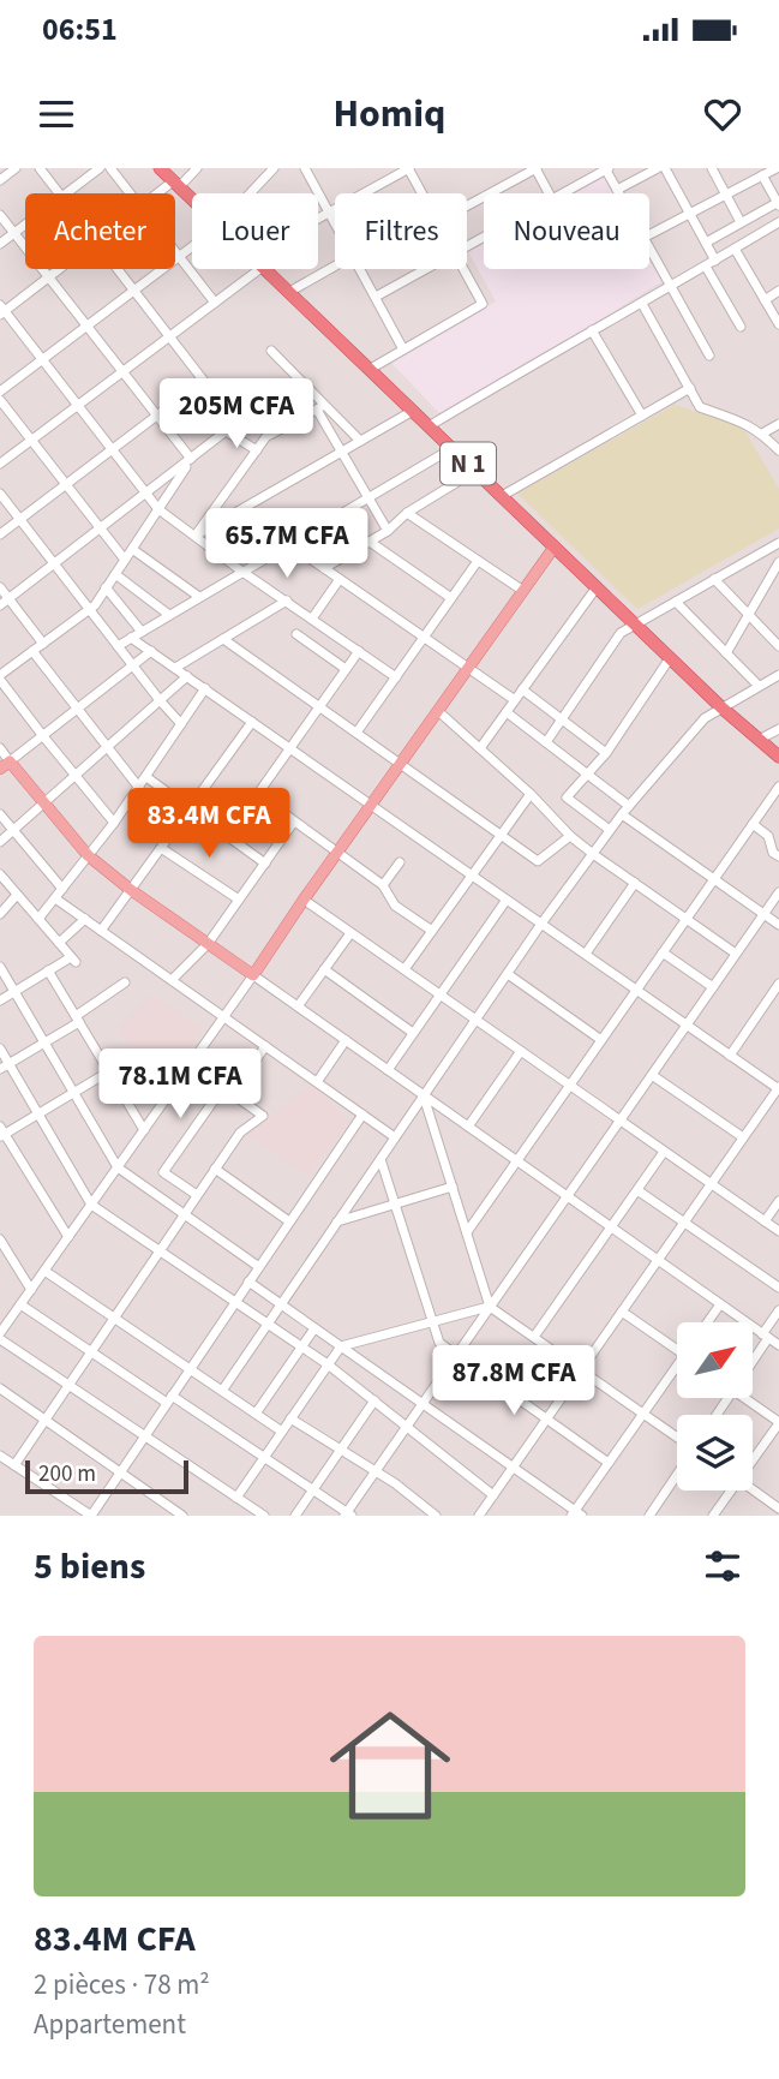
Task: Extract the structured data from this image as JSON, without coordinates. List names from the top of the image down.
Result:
{
  "streets": {
    "highway": ["N 1"]
  },
  "scale_bar": "200 m",
  "north": "top right",
  "page": {
    "status": "06:51",
    "header": "Homiq",
    "chip": [
      "Acheter",
      "Louer",
      "Filtres",
      "Nouveau"
    ],
    "price": [
      "205M CFA",
      "65.7M CFA",
      "83.4M CFA",
      "78.1M CFA",
      "87.8M CFA"
    ],
    "scale": "200 m",
    "heading": "5 biens",
    "list": [
      {
        "name": "83.4M CFA",
        "note": "2 pièces · 78 m² · Appartement"
      }
    ]
  }
}
